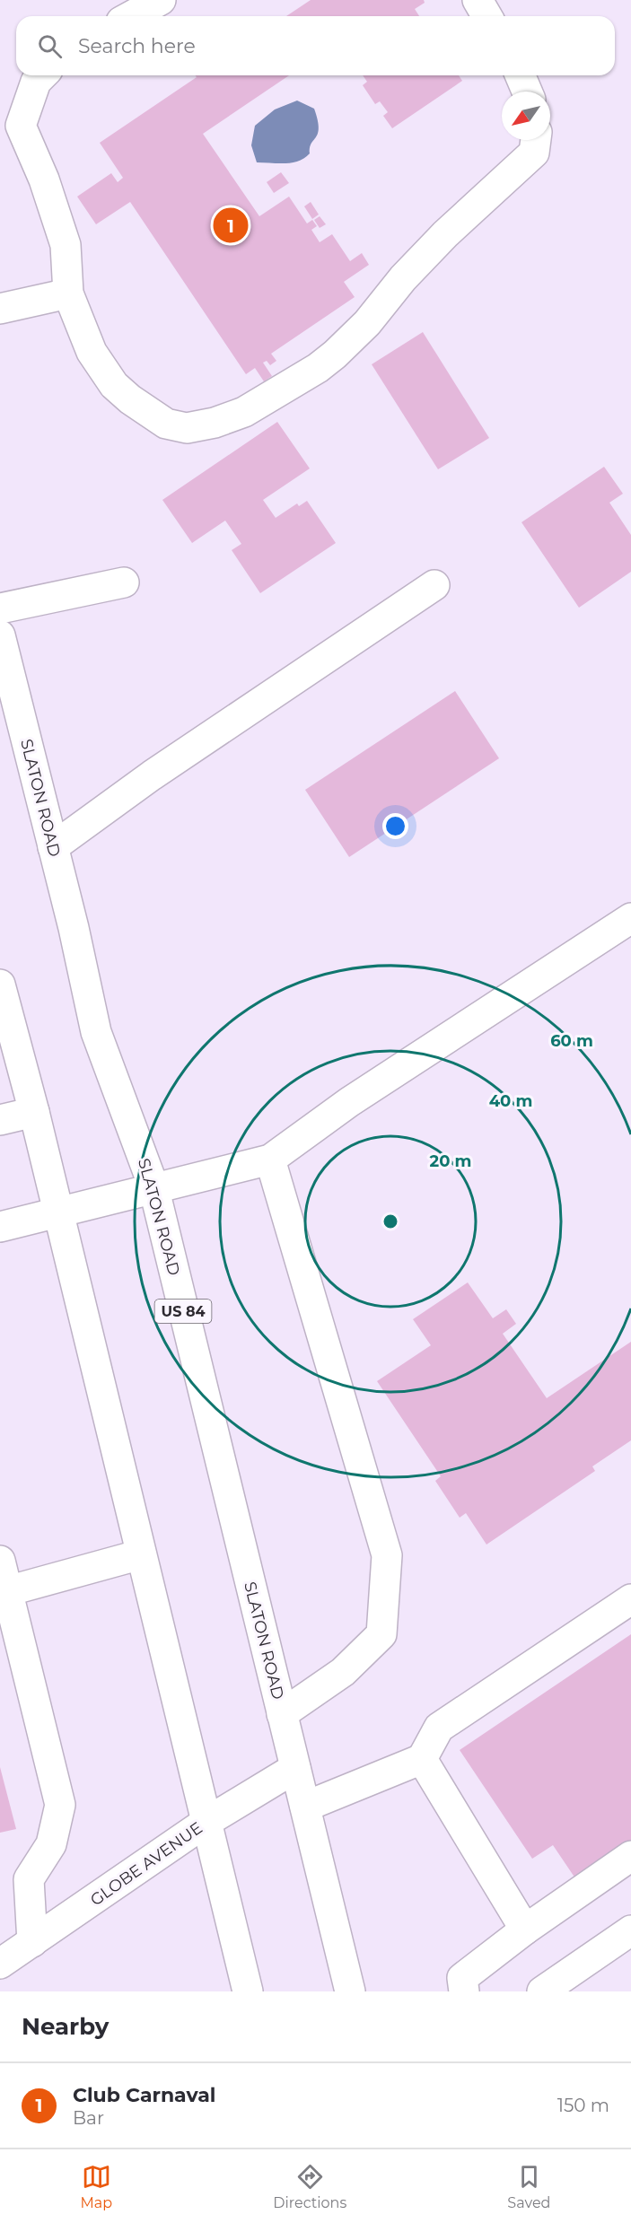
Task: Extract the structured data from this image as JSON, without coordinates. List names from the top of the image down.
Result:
{
  "streets": {
    "main road": ["SLATON ROAD", "US 84", "GLOBE AVENUE"]
  },
  "crossings": [
    ["SLATON ROAD", "GLOBE AVENUE"]
  ],
  "north": "bottom left",
  "page": {
    "search": "Search here",
    "pins": "1",
    "heading": "Nearby",
    "list": [
      {
        "mark": "1",
        "name": "Club Carnaval",
        "note": "Bar",
        "value": "150 m"
      }
    ],
    "nav": ["Map", "Directions", "Saved"]
  },
  "rings": ["60 m", "40 m", "20 m"]
}
